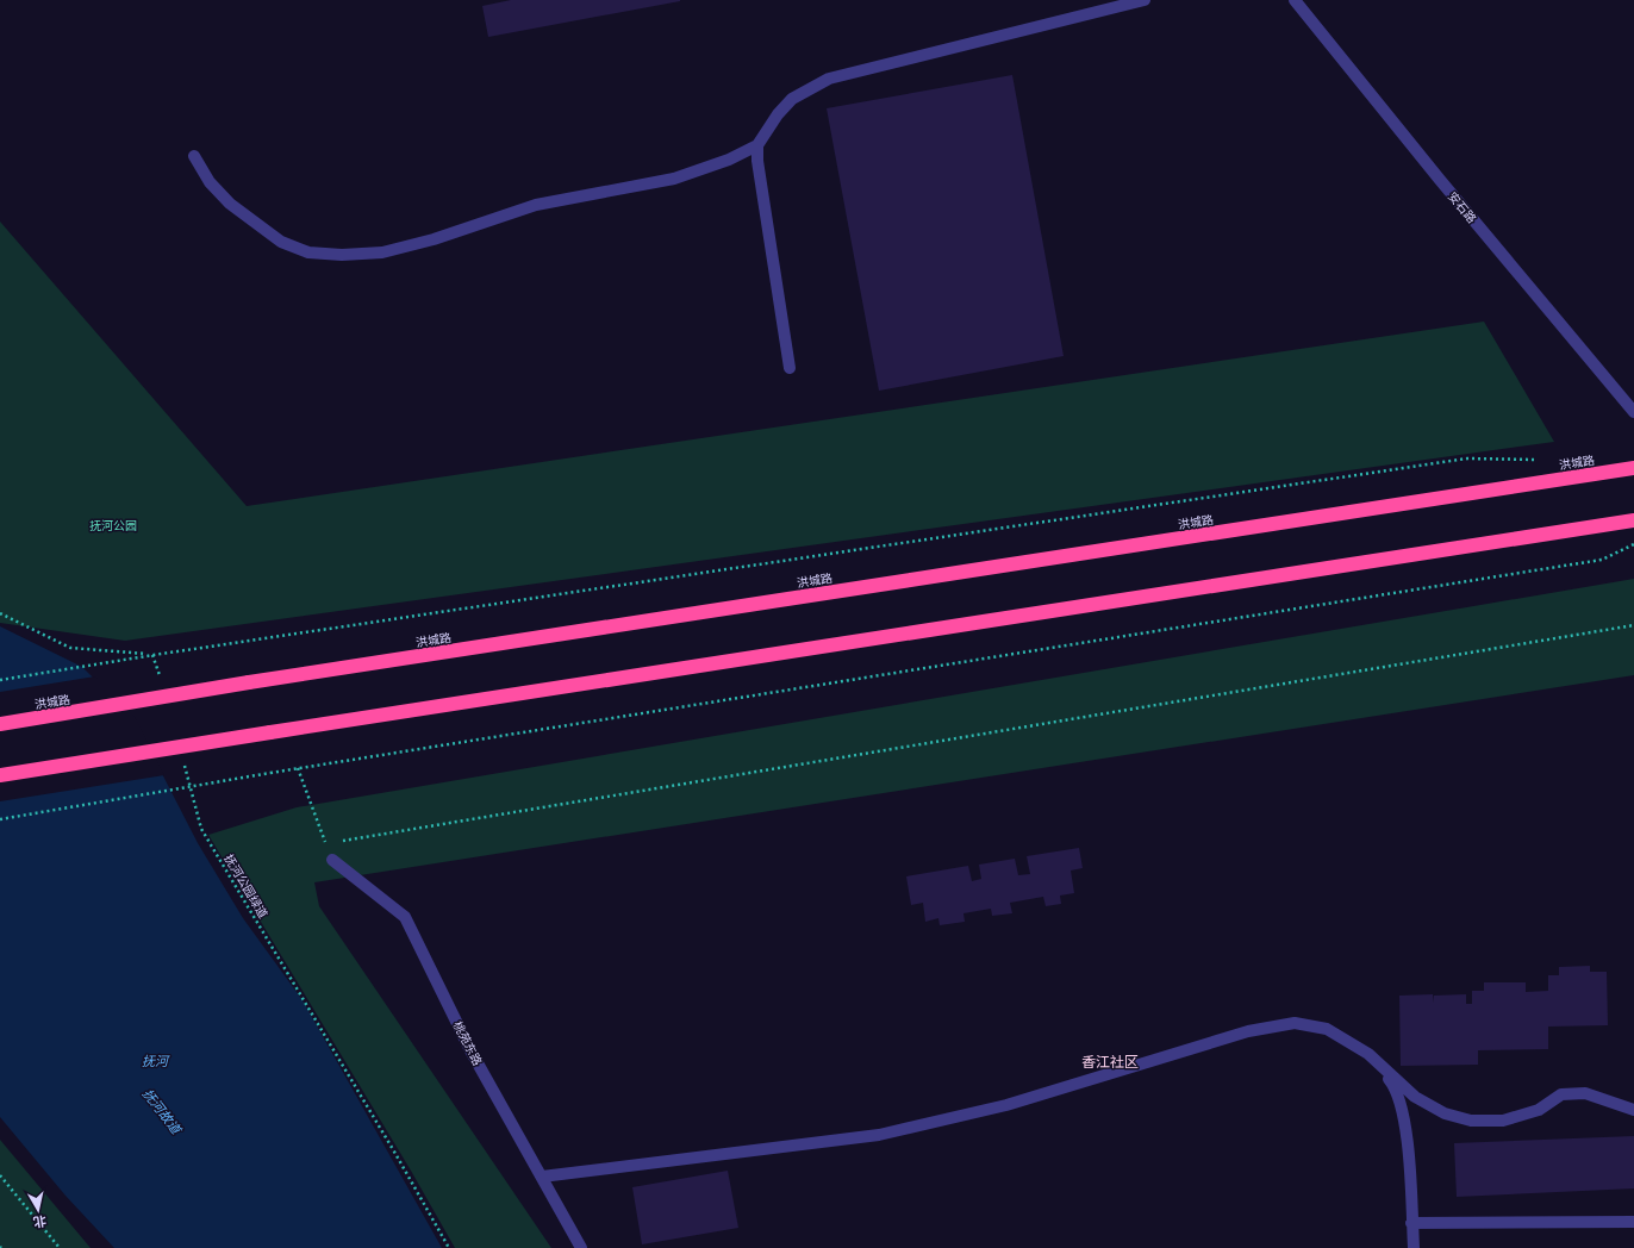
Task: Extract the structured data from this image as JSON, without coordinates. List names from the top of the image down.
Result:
{
  "streets": {
    "highway": ["洪城路"],
    "street": ["安石路", "桃苑东路"],
    "path": ["抚河公园绿道"]
  },
  "districts": ["香江社区"],
  "water": ["抚河", "抚河故道"],
  "parks": ["抚河公园"],
  "north": "bottom"
}
